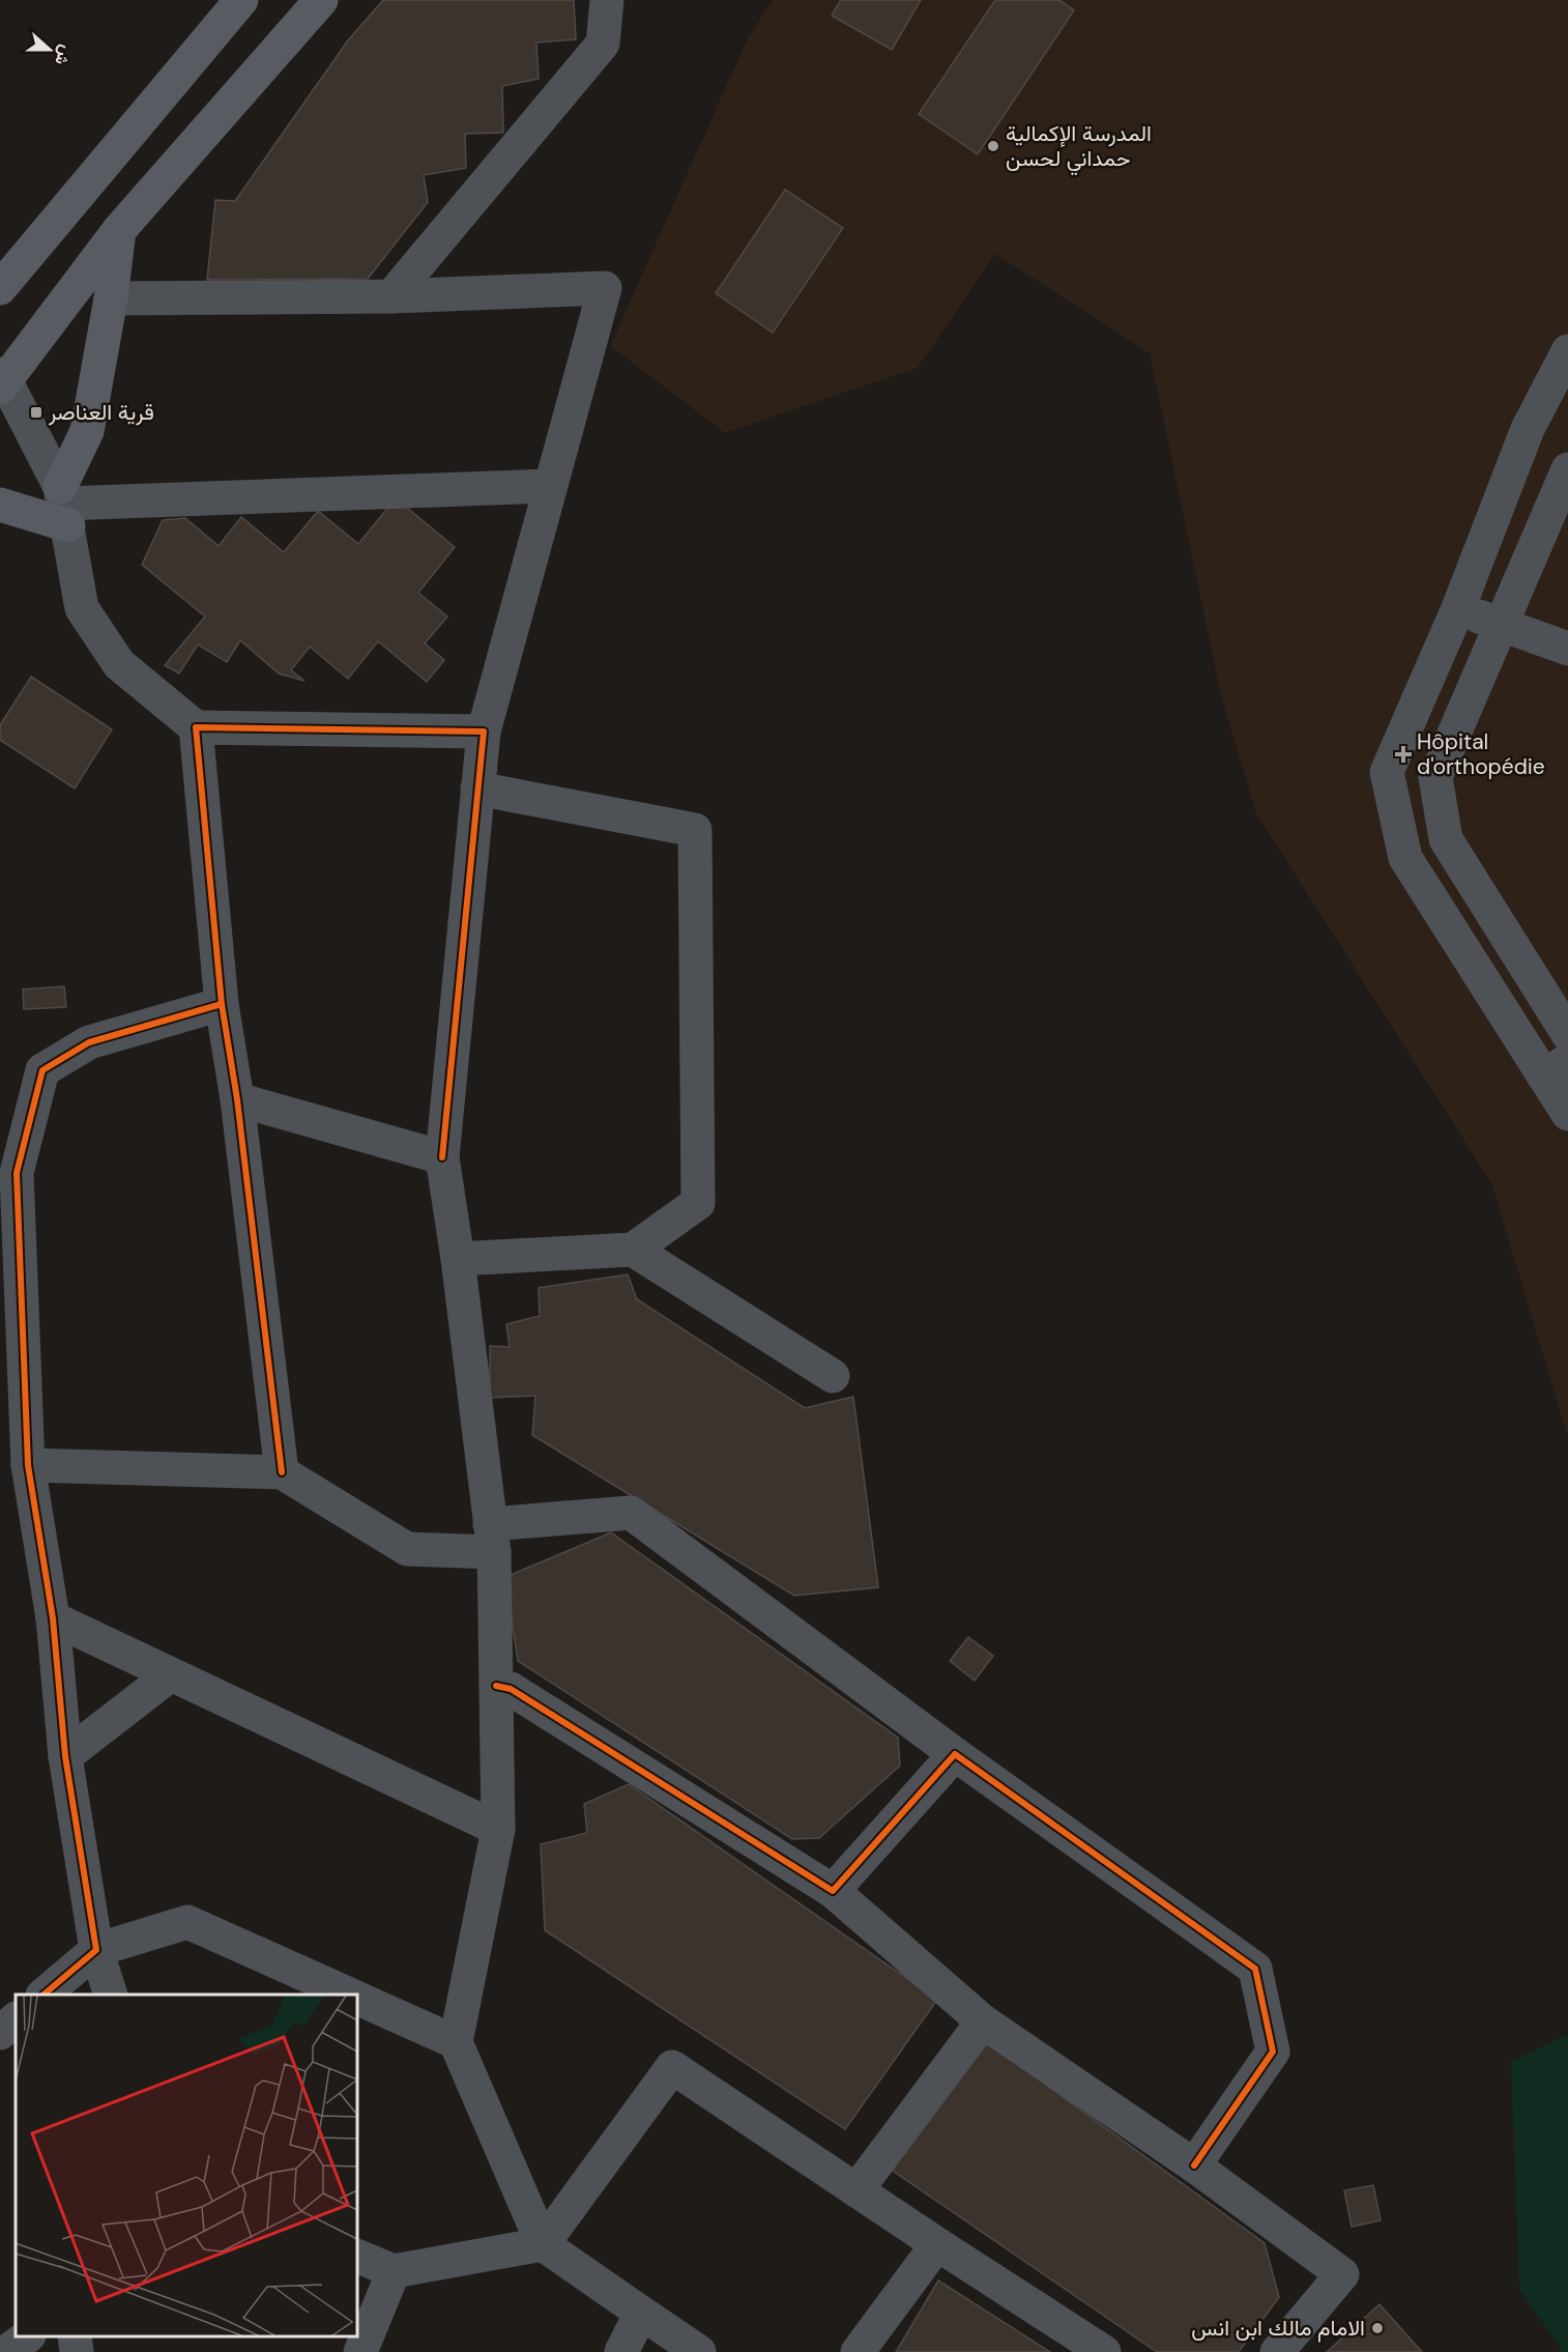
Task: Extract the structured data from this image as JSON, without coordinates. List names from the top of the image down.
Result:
{
  "places": {
    "other": ["المدرسة الإكمالية حمداني لحسن", "الامام مالك ابن انس"],
    "transit": ["قرية العناصر"],
    "health": ["Hôpital d'orthopédie"]
  },
  "north": "right"
}
